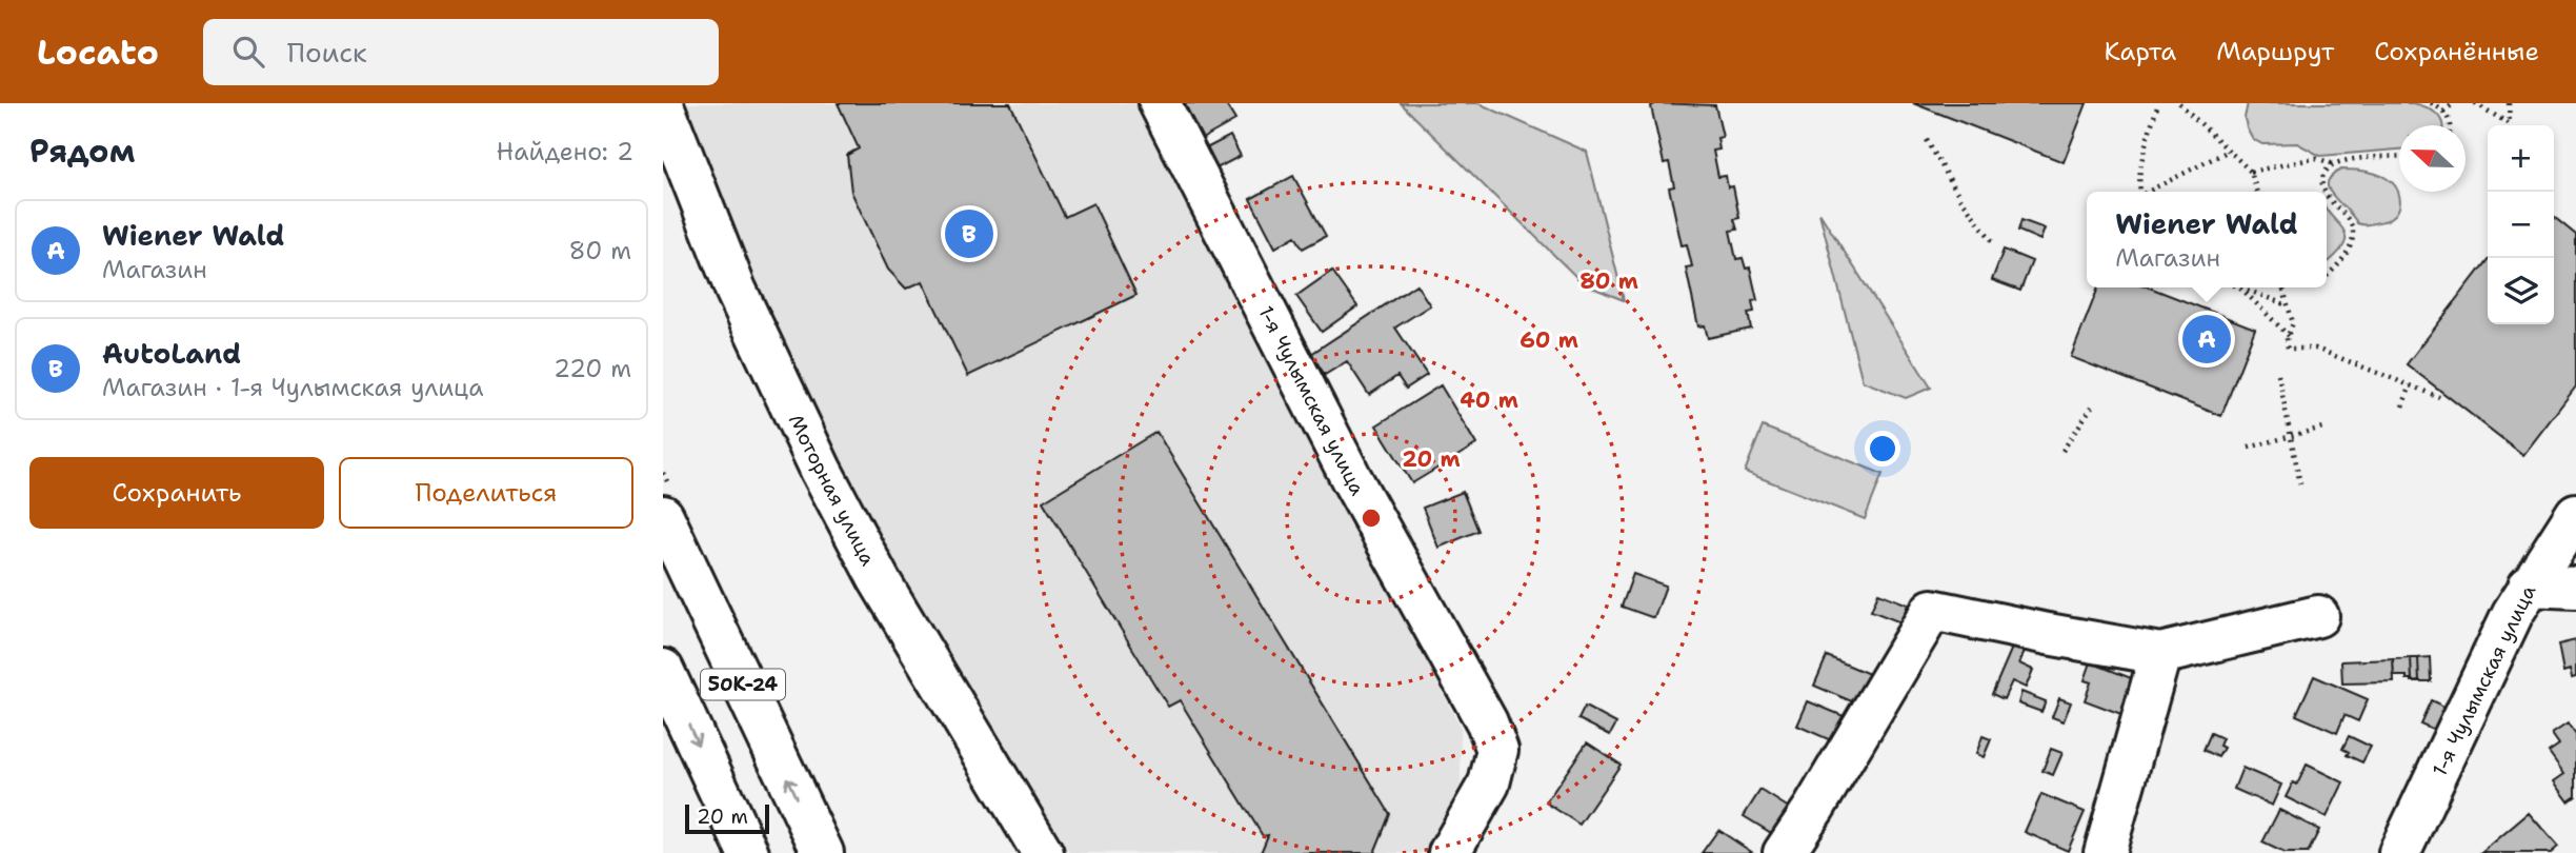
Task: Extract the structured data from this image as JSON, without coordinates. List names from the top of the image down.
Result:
{
  "streets": {
    "street": ["1-я Чулымская улица", "Моторная улица", "50К-24"]
  },
  "scale_bar": "20 m",
  "north": "left",
  "page": {
    "header": "Locato",
    "search": "Поиск",
    "nav": ["Карта", "Маршрут", "Сохранённые"],
    "heading": ["Рядом", "Найдено: 2"],
    "map_buttons": ["+", "−"],
    "popup": ["Wiener Wald", "Магазин"],
    "list": [
      {
        "mark": "A",
        "name": "Wiener Wald",
        "note": "Магазин",
        "value": "80 m"
      },
      {
        "mark": "B",
        "name": "AutoLand",
        "note": "Магазин · 1-я Чулымская улица",
        "value": "220 m"
      }
    ],
    "pins": ["B", "A"],
    "buttons": ["Сохранить", "Поделиться"],
    "scale": "20 m"
  },
  "rings": [
    "80 m",
    "60 m",
    "40 m",
    "20 m"
  ]
}
